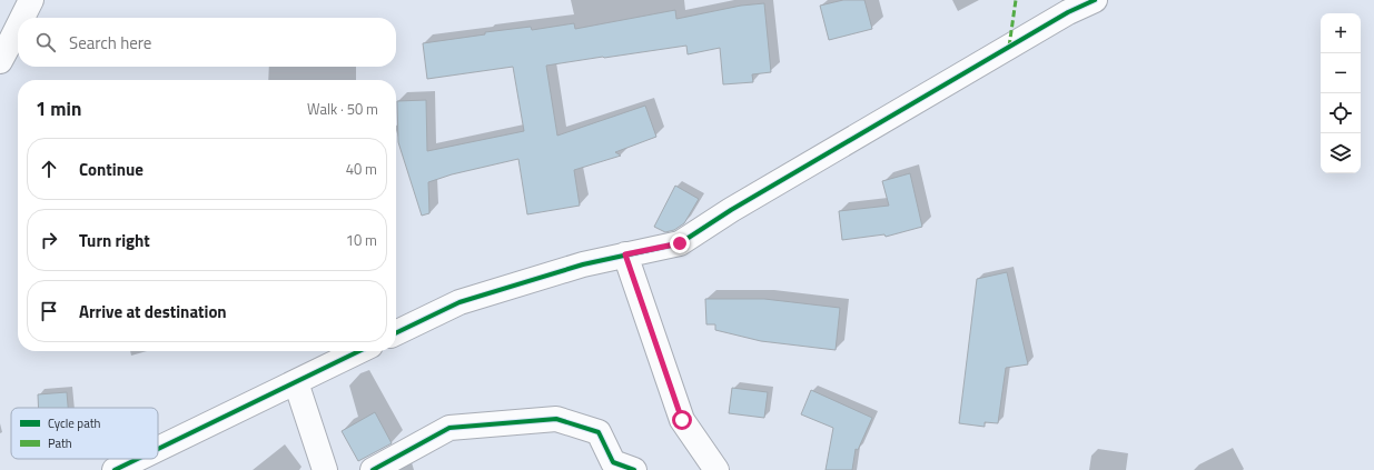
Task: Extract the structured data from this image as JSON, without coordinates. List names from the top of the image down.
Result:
{
  "legend": ["Cycle path", "Path"],
  "page": {
    "map_buttons": ["+", "−"],
    "search": "Search here",
    "heading": ["1 min", "Walk · 50 m"],
    "list": [
      ["Continue", "40 m"],
      ["Turn right", "10 m"],
      "Arrive at destination"
    ]
  }
}
